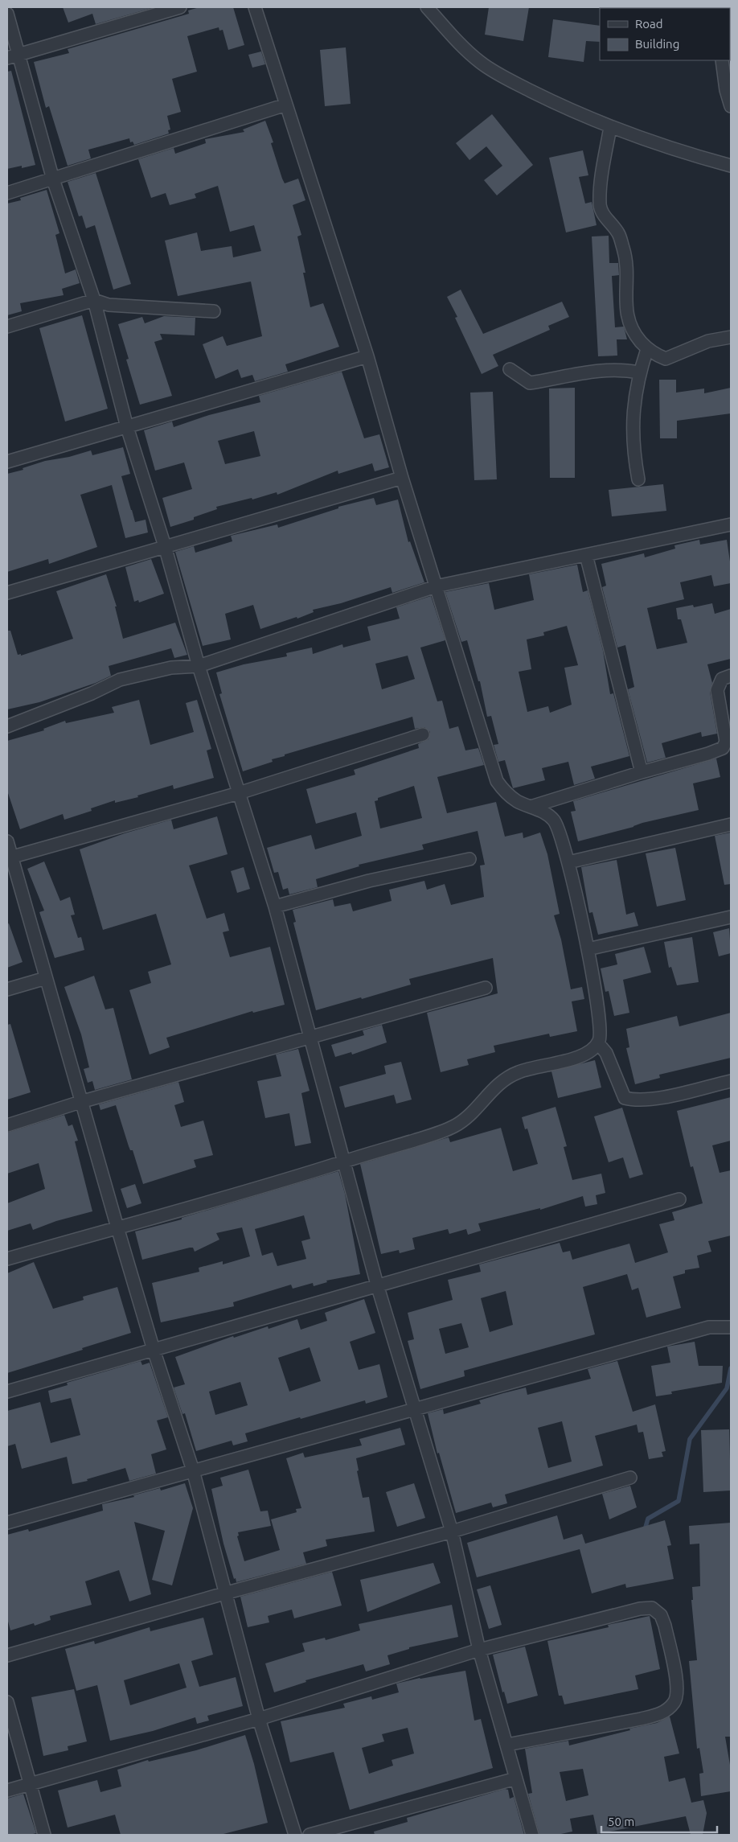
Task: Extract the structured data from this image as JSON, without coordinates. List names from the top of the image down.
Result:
{
  "legend": ["Road", "Building"],
  "scale_bar": "50 m"
}
